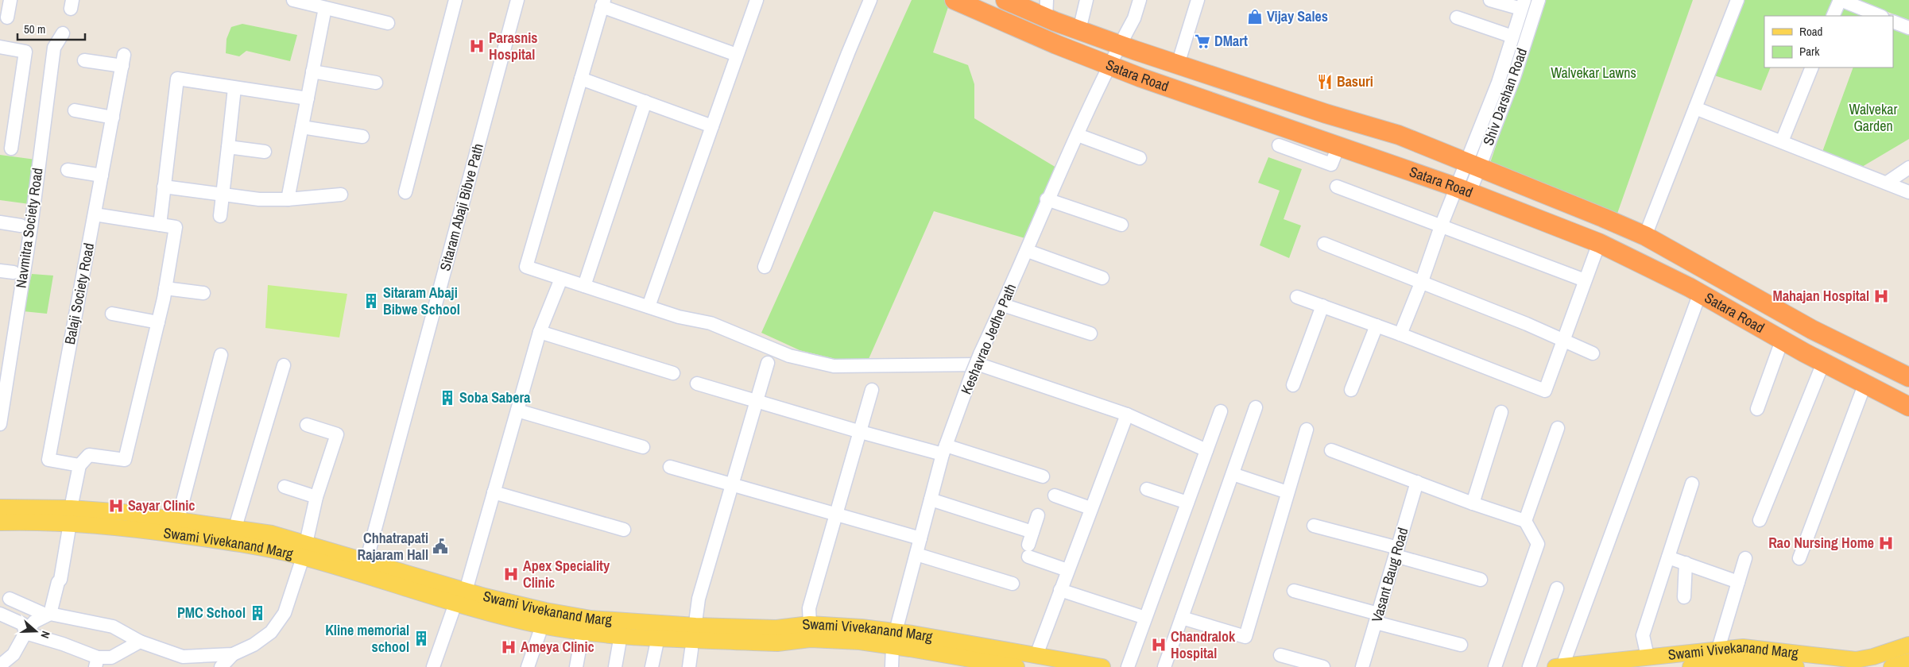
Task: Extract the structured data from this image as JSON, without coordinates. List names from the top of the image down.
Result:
{
  "streets": {
    "highway": ["Satara Road"],
    "main road": ["Swami Vivekanand Marg"],
    "street": [
      "Shiv Darshan Road",
      "Sitaram Abaji Bibve Path",
      "Navmitra Society Road",
      "Balaji Society Road",
      "Keshavrao Jedhe Path",
      "Vasant Baug Road"
    ]
  },
  "crossings": [
    ["Satara Road", "Shiv Darshan Road"],
    ["Satara Road", "Keshavrao Jedhe Path"],
    ["Sitaram Abaji Bibve Path", "Swami Vivekanand Marg"],
    ["Keshavrao Jedhe Path", "Swami Vivekanand Marg"]
  ],
  "parks": ["Walvekar Lawns", "Walvekar Garden"],
  "places": {
    "shop": ["Vijay Sales"],
    "supermarket": ["DMart"],
    "hospital": [
      "Parasnis Hospital",
      "Mahajan Hospital",
      "Sayar Clinic",
      "Rao Nursing Home",
      "Apex Speciality Clinic",
      "Chandralok Hospital",
      "Ameya Clinic"
    ],
    "restaurant": ["Basuri"],
    "building": [
      "Sitaram Abaji Bibwe School",
      "Soba Sabera",
      "PMC School",
      "Kline memorial school"
    ],
    "public building": ["Chhatrapati Rajaram Hall"]
  },
  "legend": ["Road", "Park"],
  "scale_bar": "50 m",
  "north": "right"
}
